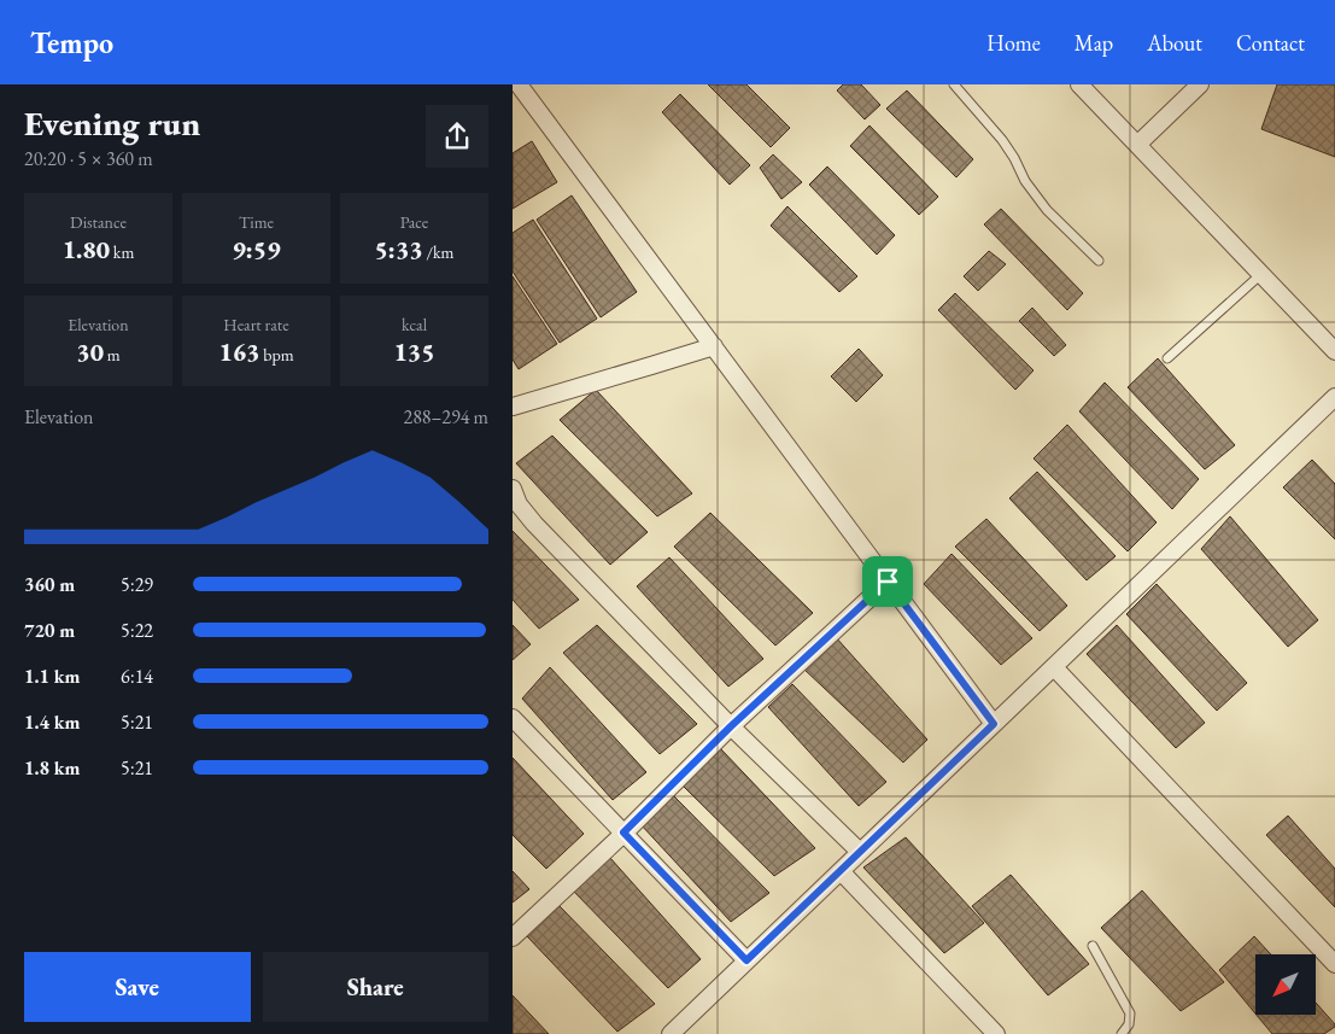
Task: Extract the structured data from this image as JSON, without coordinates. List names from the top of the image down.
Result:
{
  "north": "bottom left",
  "page": {
    "header": "Tempo",
    "nav": [
      "Home",
      "Map",
      "About",
      "Contact"
    ],
    "heading": ["Evening run", "20:20 · 5 × 360 m"],
    "stats": [
      ["Distance", "1.80 km"],
      ["Time", "9:59"],
      ["Pace", "5:33 /km"],
      ["Elevation", "30 m"],
      ["Heart rate", "163 bpm"],
      ["kcal", "135"]
    ],
    "chart": ["Elevation", "288–294 m"],
    "list": [
      {
        "name": "360 m",
        "note": "5:29"
      },
      {
        "name": "720 m",
        "note": "5:22"
      },
      {
        "name": "1.1 km",
        "note": "6:14"
      },
      {
        "name": "1.4 km",
        "note": "5:21"
      },
      {
        "name": "1.8 km",
        "note": "5:21"
      }
    ],
    "buttons": ["Save", "Share"]
  }
}
